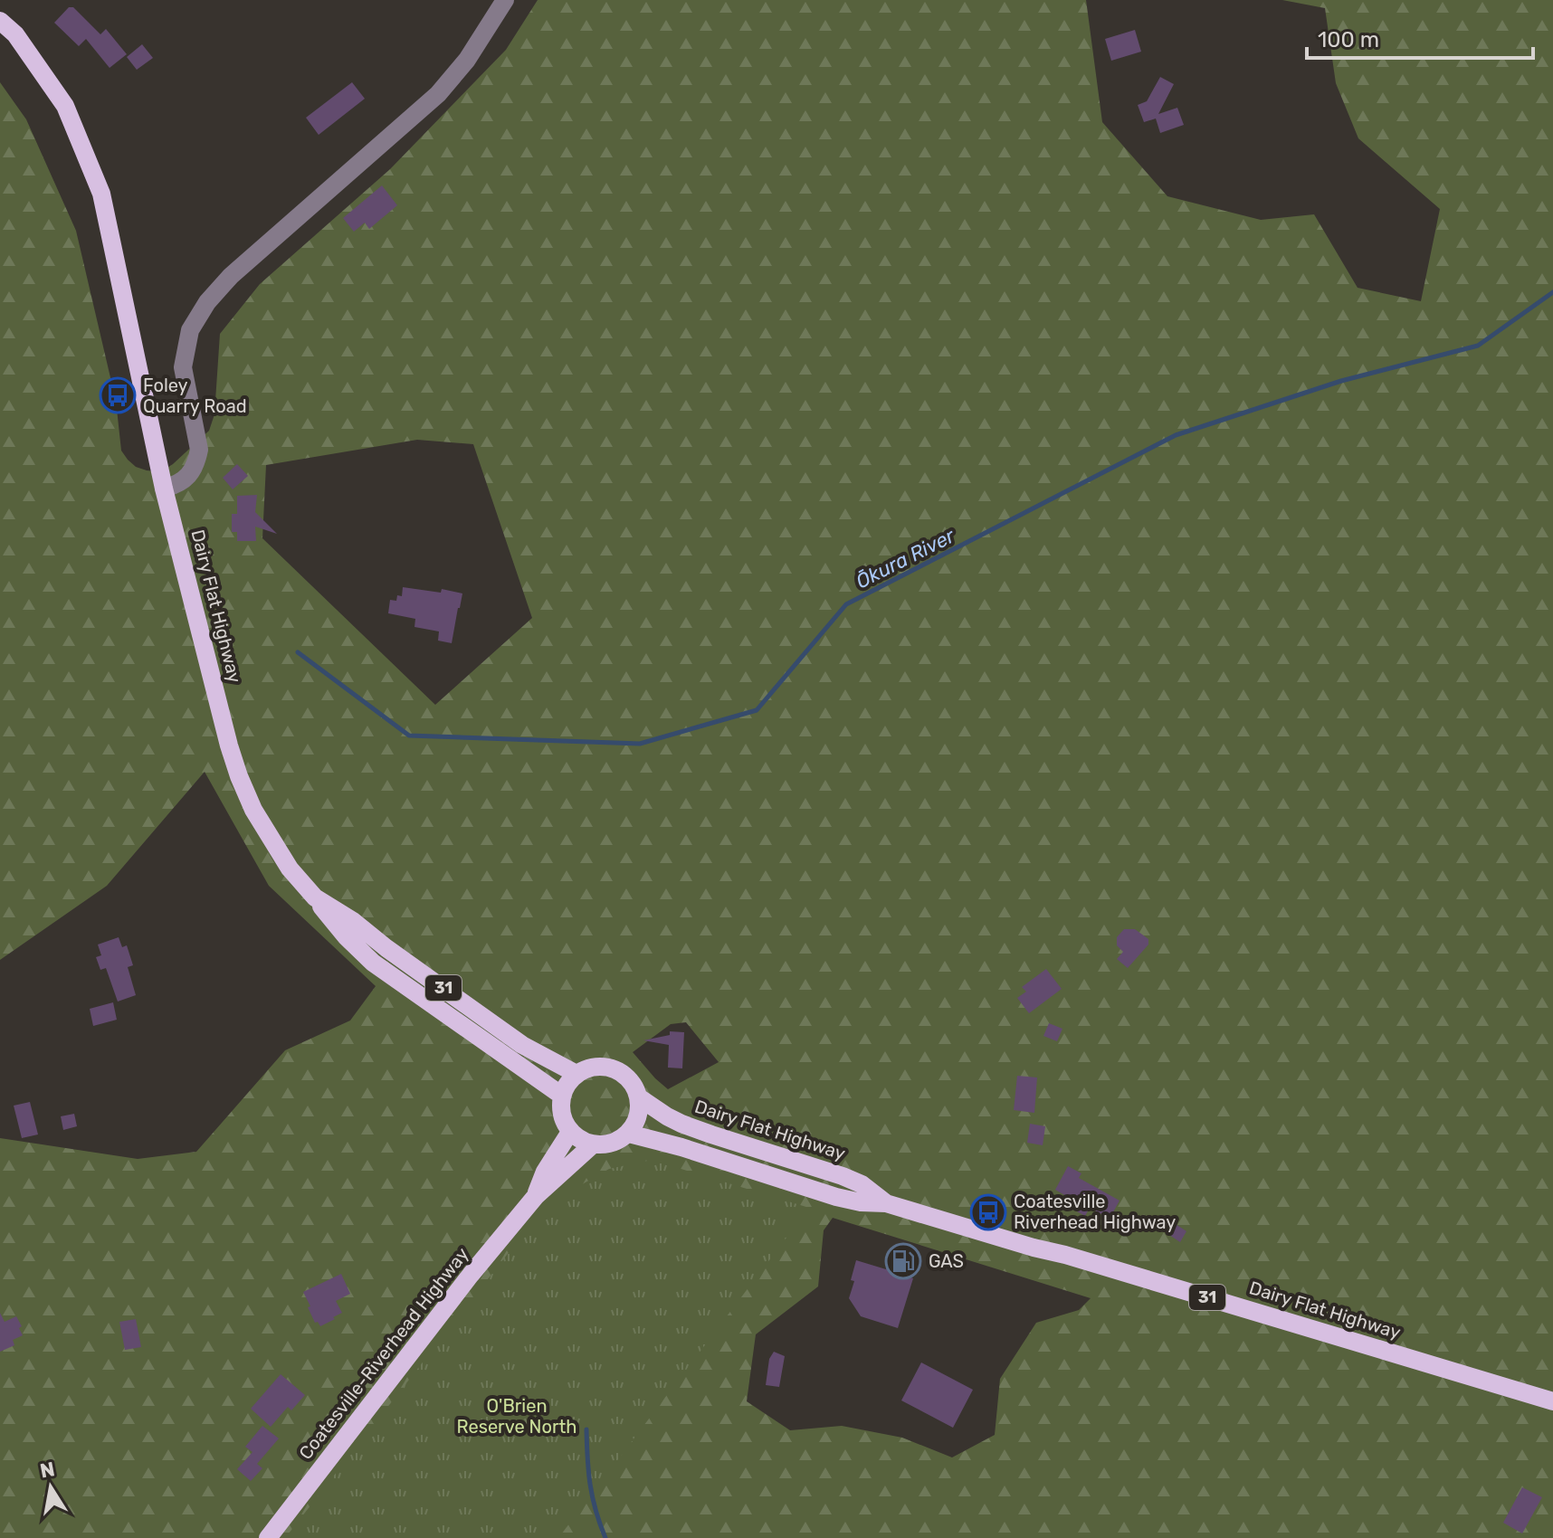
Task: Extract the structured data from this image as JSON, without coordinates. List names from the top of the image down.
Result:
{
  "streets": {
    "main road": ["Dairy Flat Highway", "31", "Coatesville-Riverhead Highway"]
  },
  "crossings": [
    ["Dairy Flat Highway", "Coatesville-Riverhead Highway"]
  ],
  "water": ["Ōkura River"],
  "parks": ["O'Brien Reserve North"],
  "places": {
    "bus stop": ["Foley Quarry Road", "Coatesville Riverhead Highway"],
    "fuel station": ["GAS"]
  },
  "scale_bar": "100 m",
  "north": "top"
}
